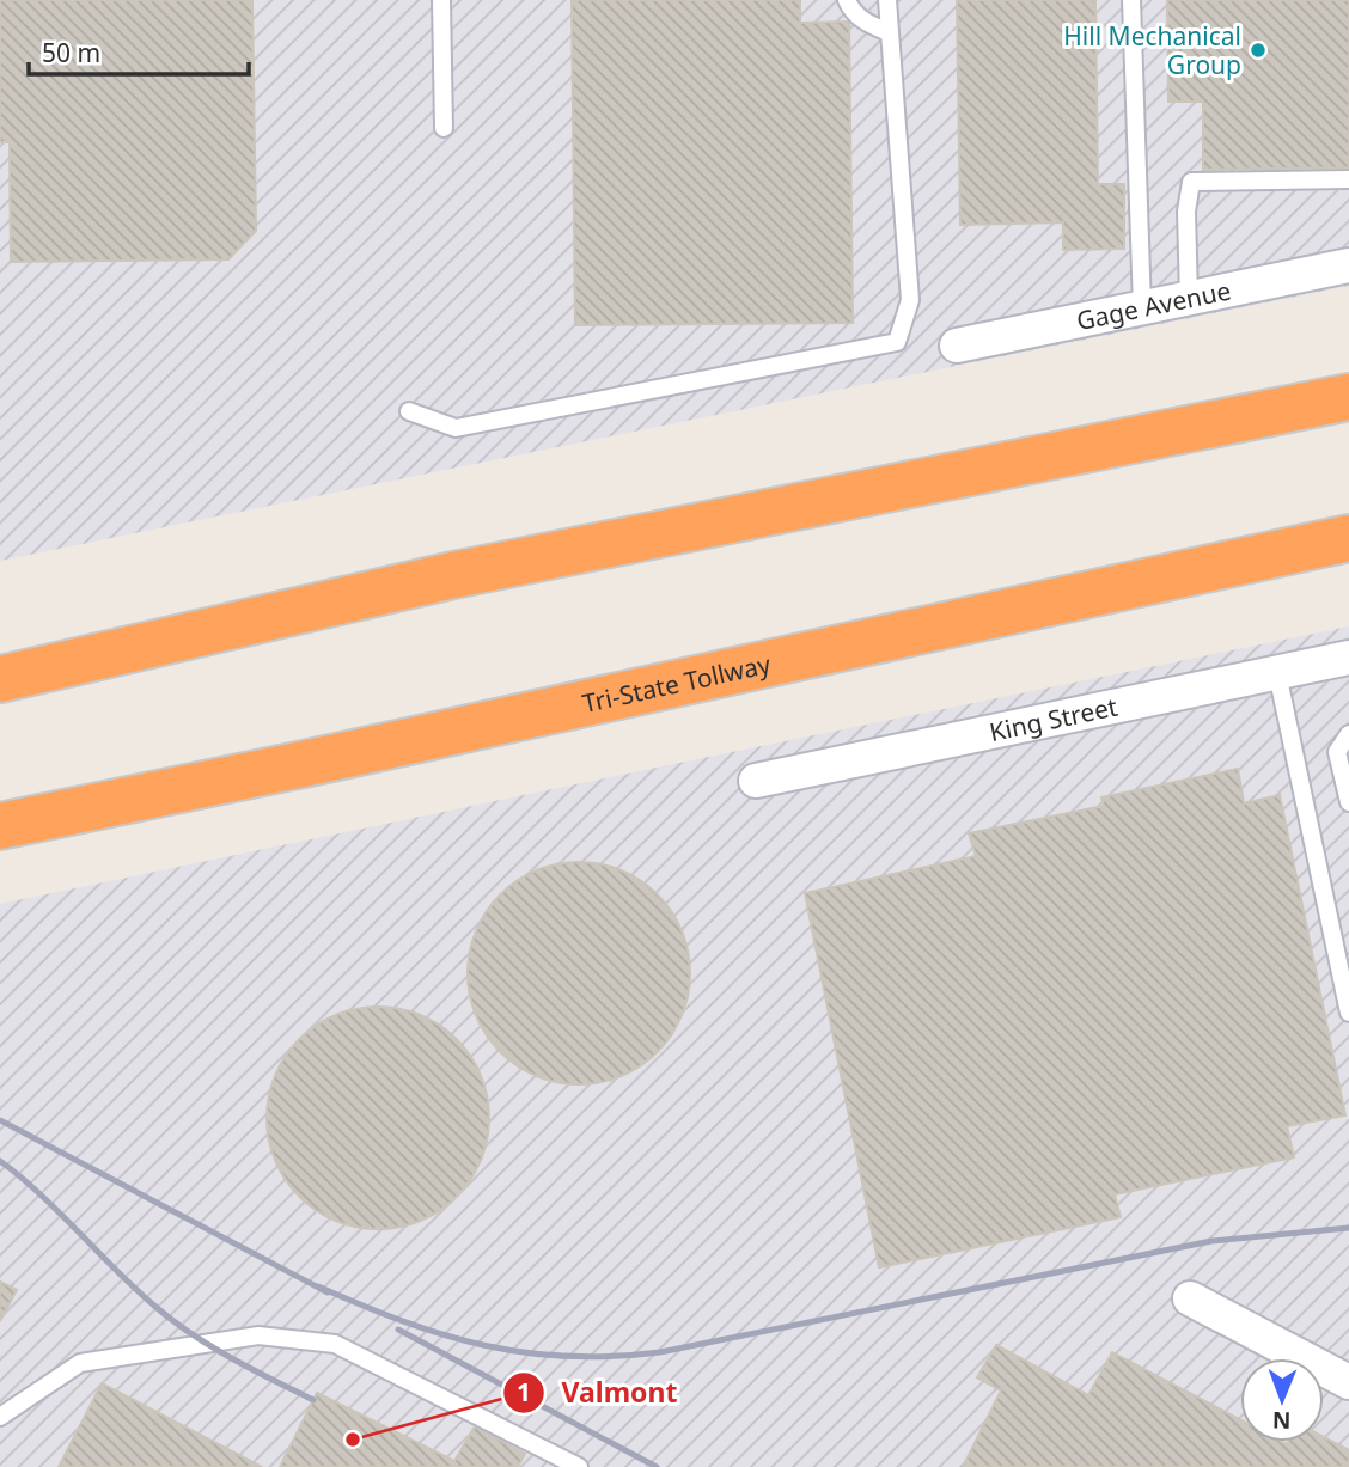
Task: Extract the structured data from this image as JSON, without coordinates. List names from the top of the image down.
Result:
{
  "streets": {
    "highway": ["Tri-State Tollway"],
    "street": ["Gage Avenue", "King Street"]
  },
  "places": ["Hill Mechanical Group", "Valmont"],
  "scale_bar": "50 m",
  "north": "bottom"
}
